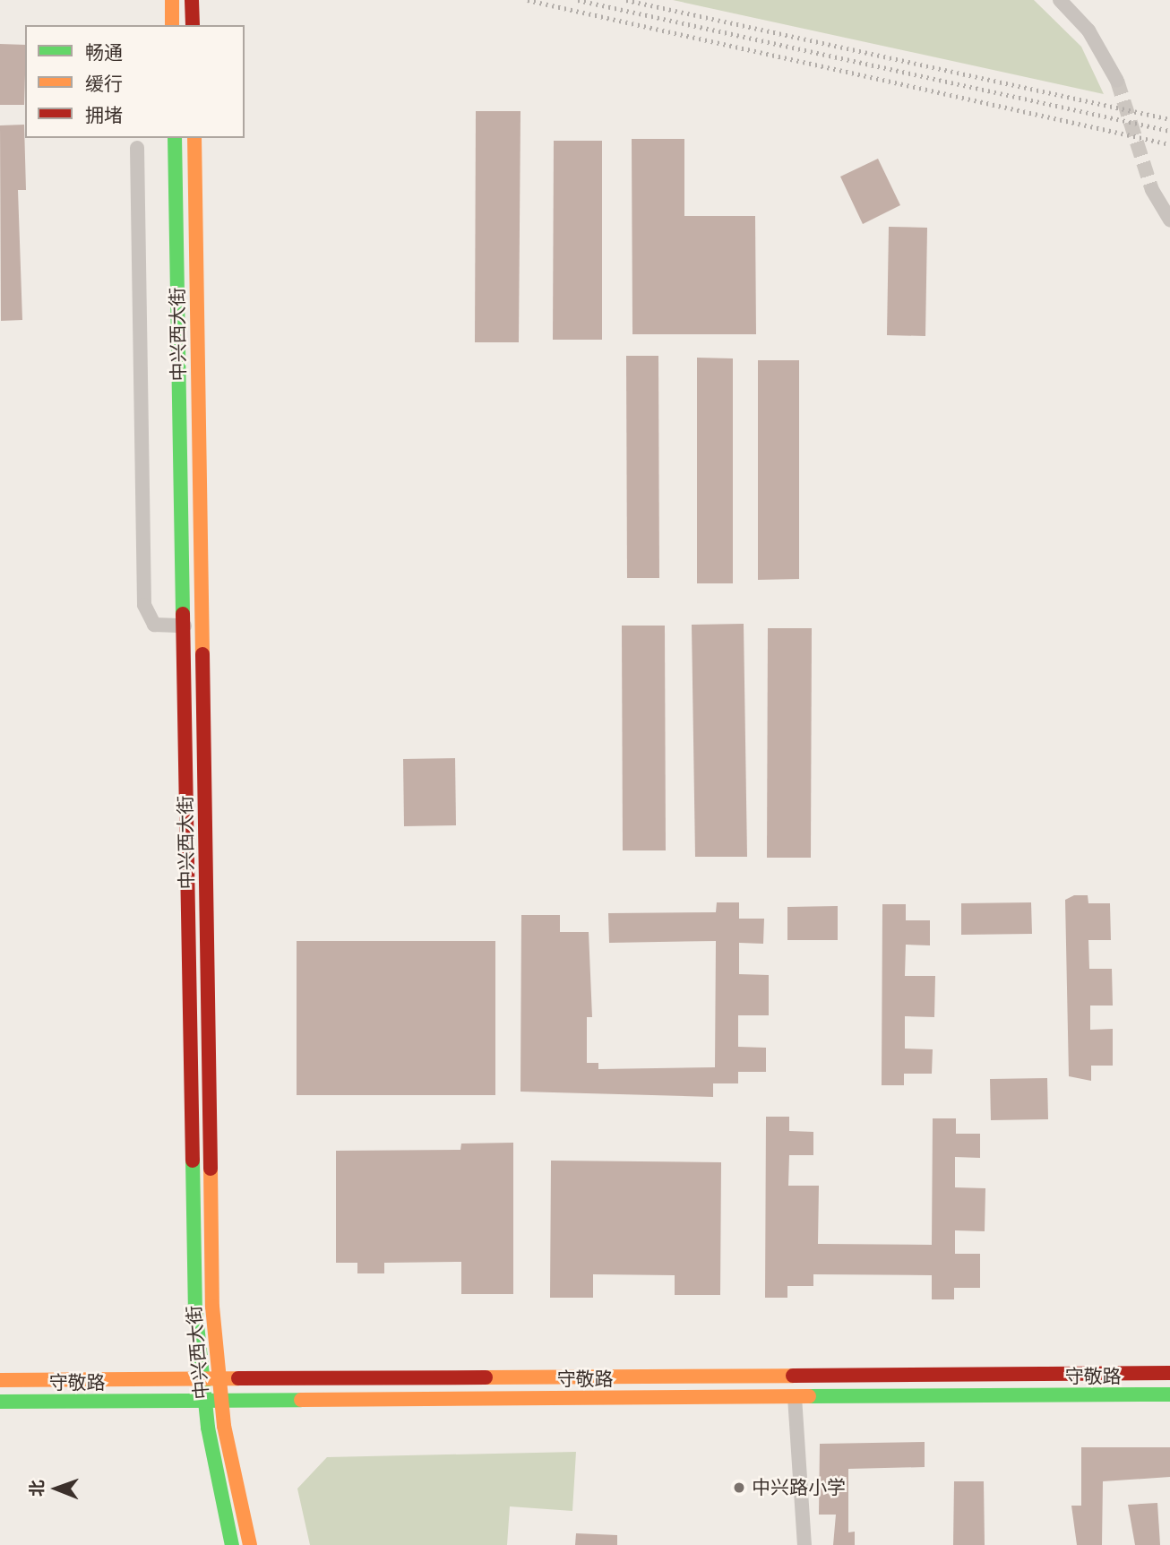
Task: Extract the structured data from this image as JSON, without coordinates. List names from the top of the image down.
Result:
{
  "streets": {
    "main road": ["中兴西大街", "守敬路"]
  },
  "crossings": [
    ["中兴西大街", "守敬路"]
  ],
  "places": ["中兴路小学"],
  "legend": ["畅通", "缓行", "拥堵"],
  "north": "left"
}
